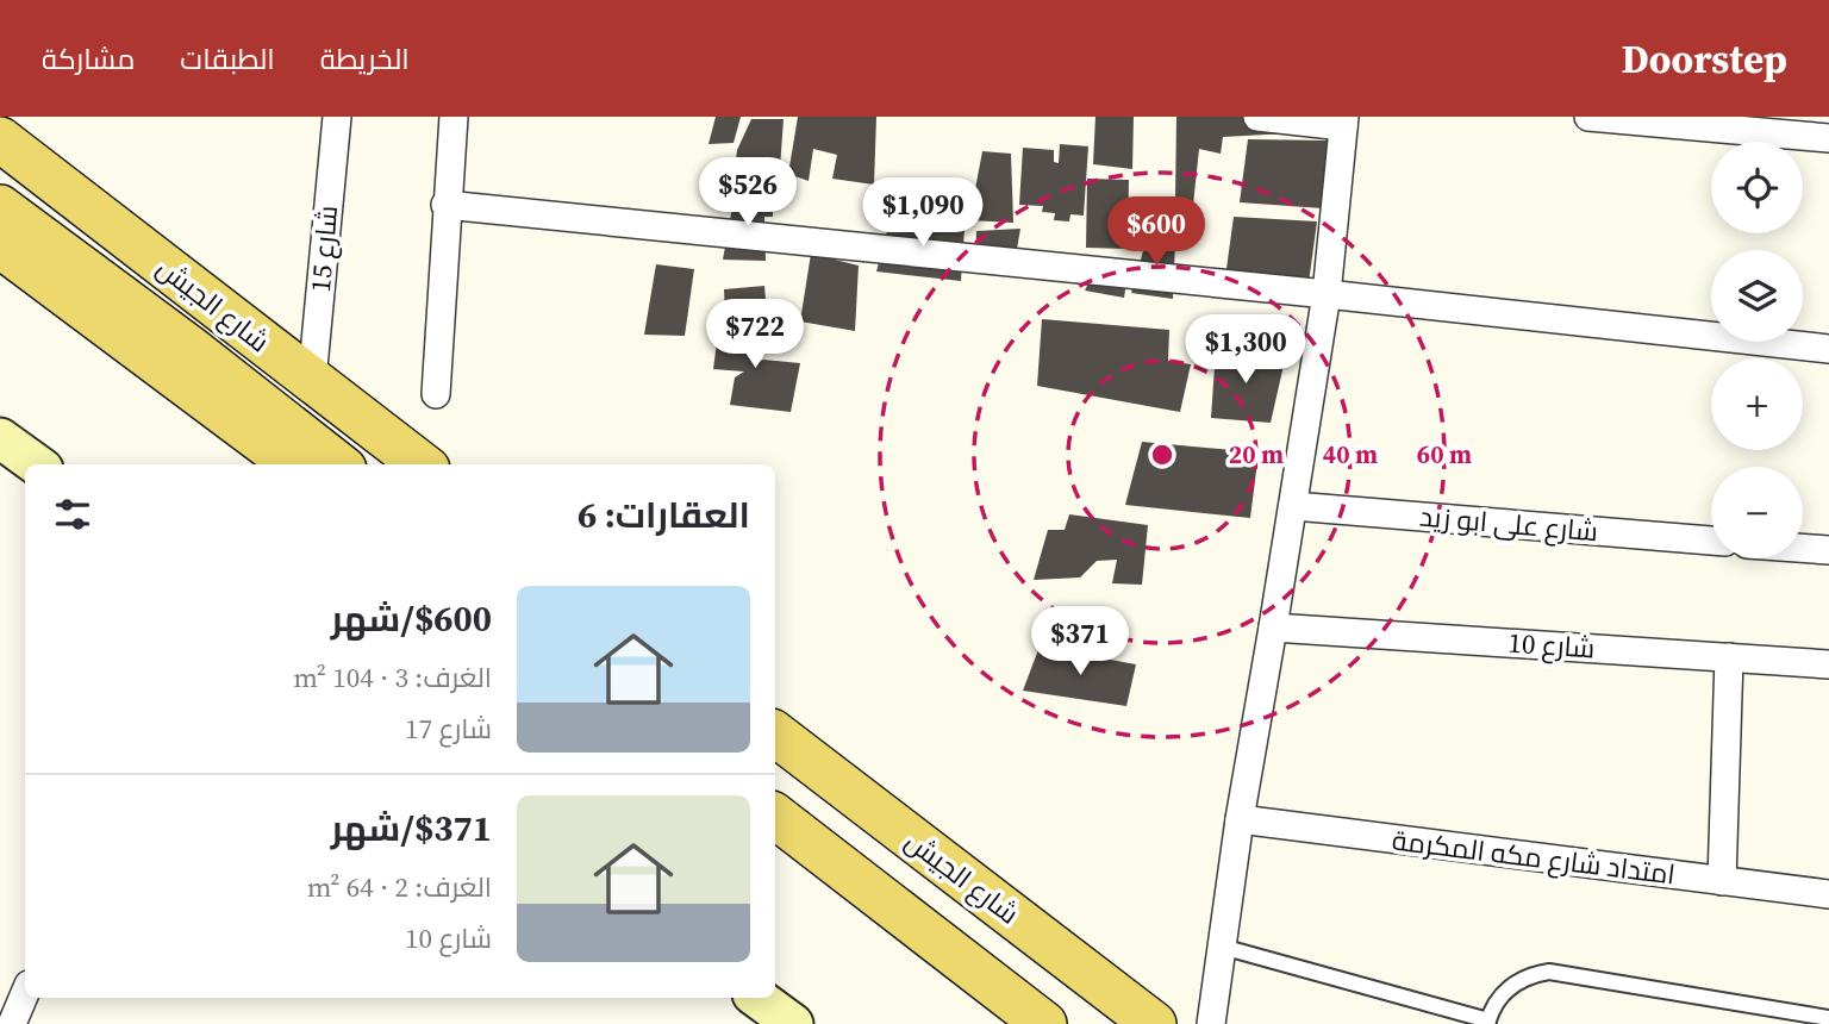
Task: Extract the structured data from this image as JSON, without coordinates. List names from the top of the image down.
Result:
{
  "streets": {
    "main road": ["شارع الجيش"],
    "street": [
      "شارع 15",
      "شارع على ابو زيد",
      "شارع 10",
      "امتداد شارع مكه المكرمة"
    ]
  },
  "crossings": [
    ["شارع 15", "شارع الجيش"]
  ],
  "page": {
    "header": "Doorstep",
    "nav": ["الخريطة", "الطبقات", "مشاركة"],
    "map_buttons": ["+", "−"],
    "price": [
      "$526",
      "$1,090",
      "$600",
      "$722",
      "$1,300",
      "$371"
    ],
    "heading": "العقارات: 6",
    "list": [
      {
        "name": "$600/شهر",
        "note": "الغرف: 3 · 104 m² · شارع 17"
      },
      {
        "name": "$371/شهر",
        "note": "الغرف: 2 · 64 m² · شارع 10"
      }
    ]
  },
  "rings": ["20 m", "40 m", "60 m"]
}
